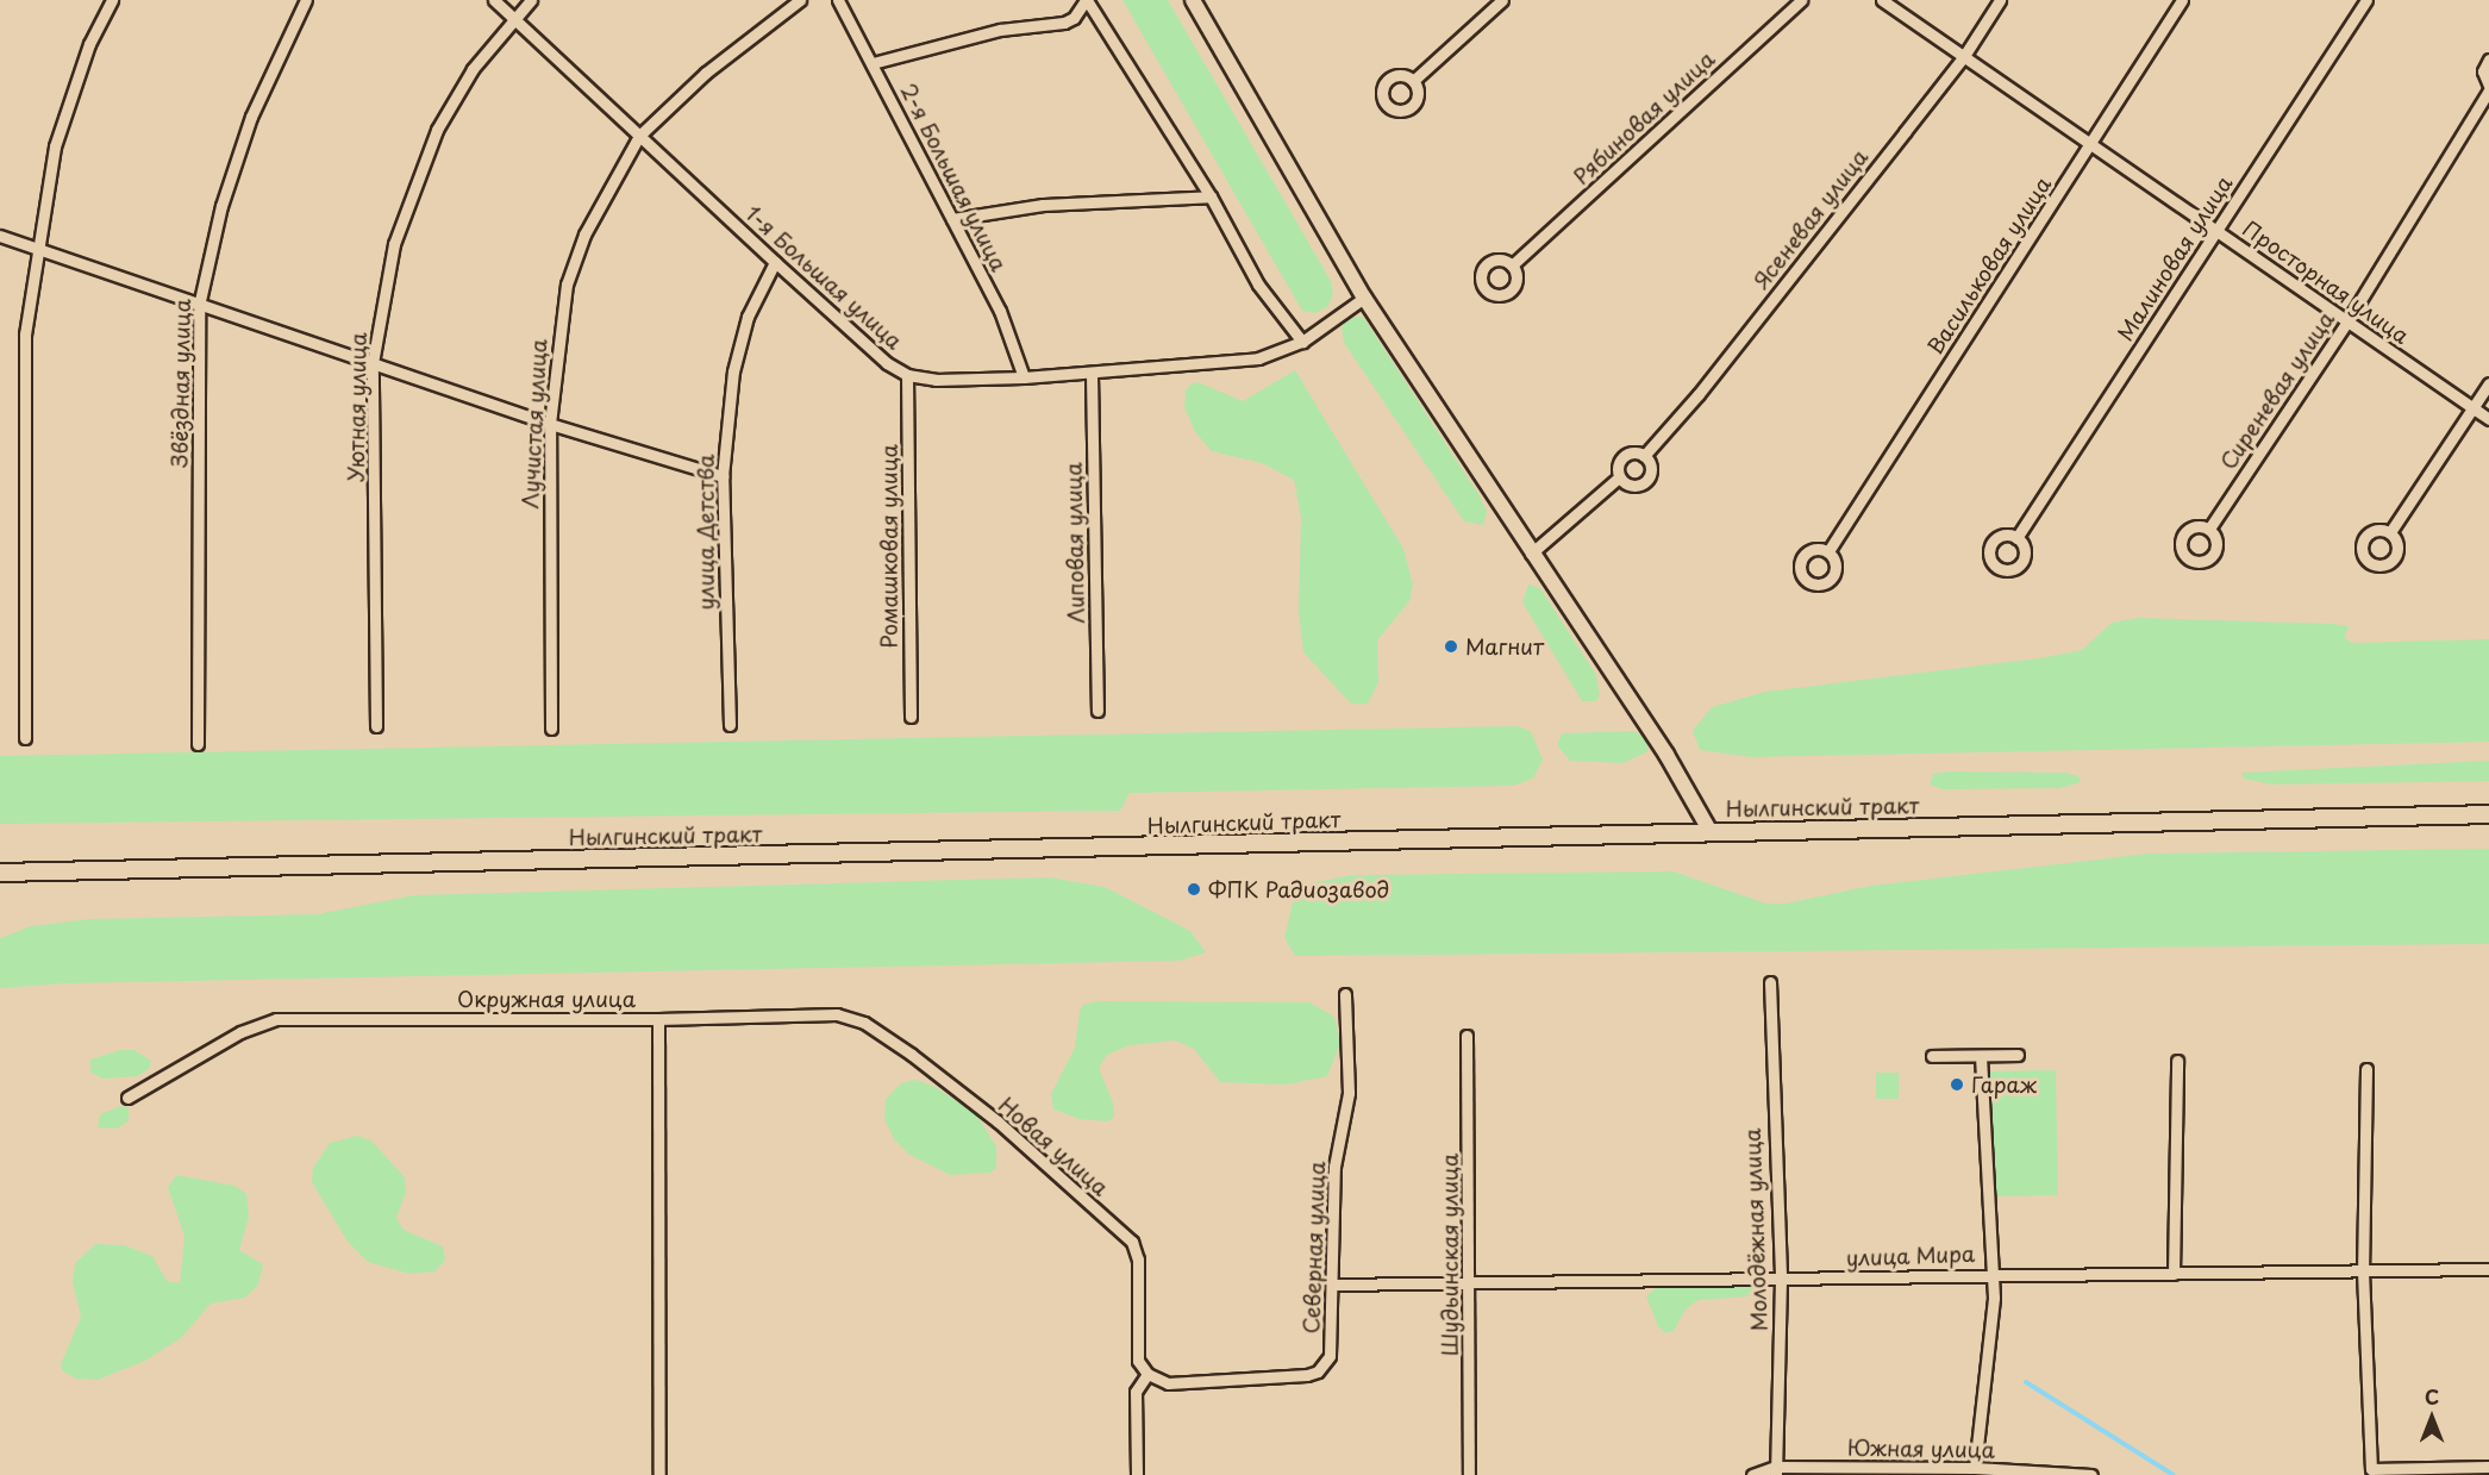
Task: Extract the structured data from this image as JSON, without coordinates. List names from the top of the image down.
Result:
{
  "streets": {
    "main road": ["Нылгинский тракт"],
    "street": [
      "Рябиновая улица",
      "2-я Большая улица",
      "Ясеневая улица",
      "Малиновая улица",
      "Васильковая улица",
      "1-я Большая улица",
      "Просторная улица",
      "Звёздная улица",
      "Сиреневая улица",
      "Уютная улица",
      "Лучистая улица",
      "улица Детства",
      "Липовая улица",
      "Ромашковая улица",
      "Окружная улица",
      "Новая улица",
      "Молодёжная улица",
      "Северная улица",
      "Шудьинская улица",
      "улица Мира",
      "Южная улица"
    ]
  },
  "crossings": [
    ["2-я Большая улица", "1-я Большая улица"],
    ["Ясеневая улица", "Просторная улица"],
    ["Малиновая улица", "Просторная улица"],
    ["Васильковая улица", "Просторная улица"],
    ["1-я Большая улица", "Уютная улица"],
    ["1-я Большая улица", "Лучистая улица"],
    ["1-я Большая улица", "улица Детства"],
    ["1-я Большая улица", "Липовая улица"],
    ["1-я Большая улица", "Ромашковая улица"],
    ["Просторная улица", "Сиреневая улица"],
    ["Окружная улица", "Новая улица"],
    ["Новая улица", "Северная улица"],
    ["Молодёжная улица", "улица Мира"],
    ["Молодёжная улица", "Южная улица"],
    ["Северная улица", "улица Мира"],
    ["Шудьинская улица", "улица Мира"]
  ],
  "places": ["Магнит", "ФПК Радиозавод", "Гараж"],
  "north": "top"
}
